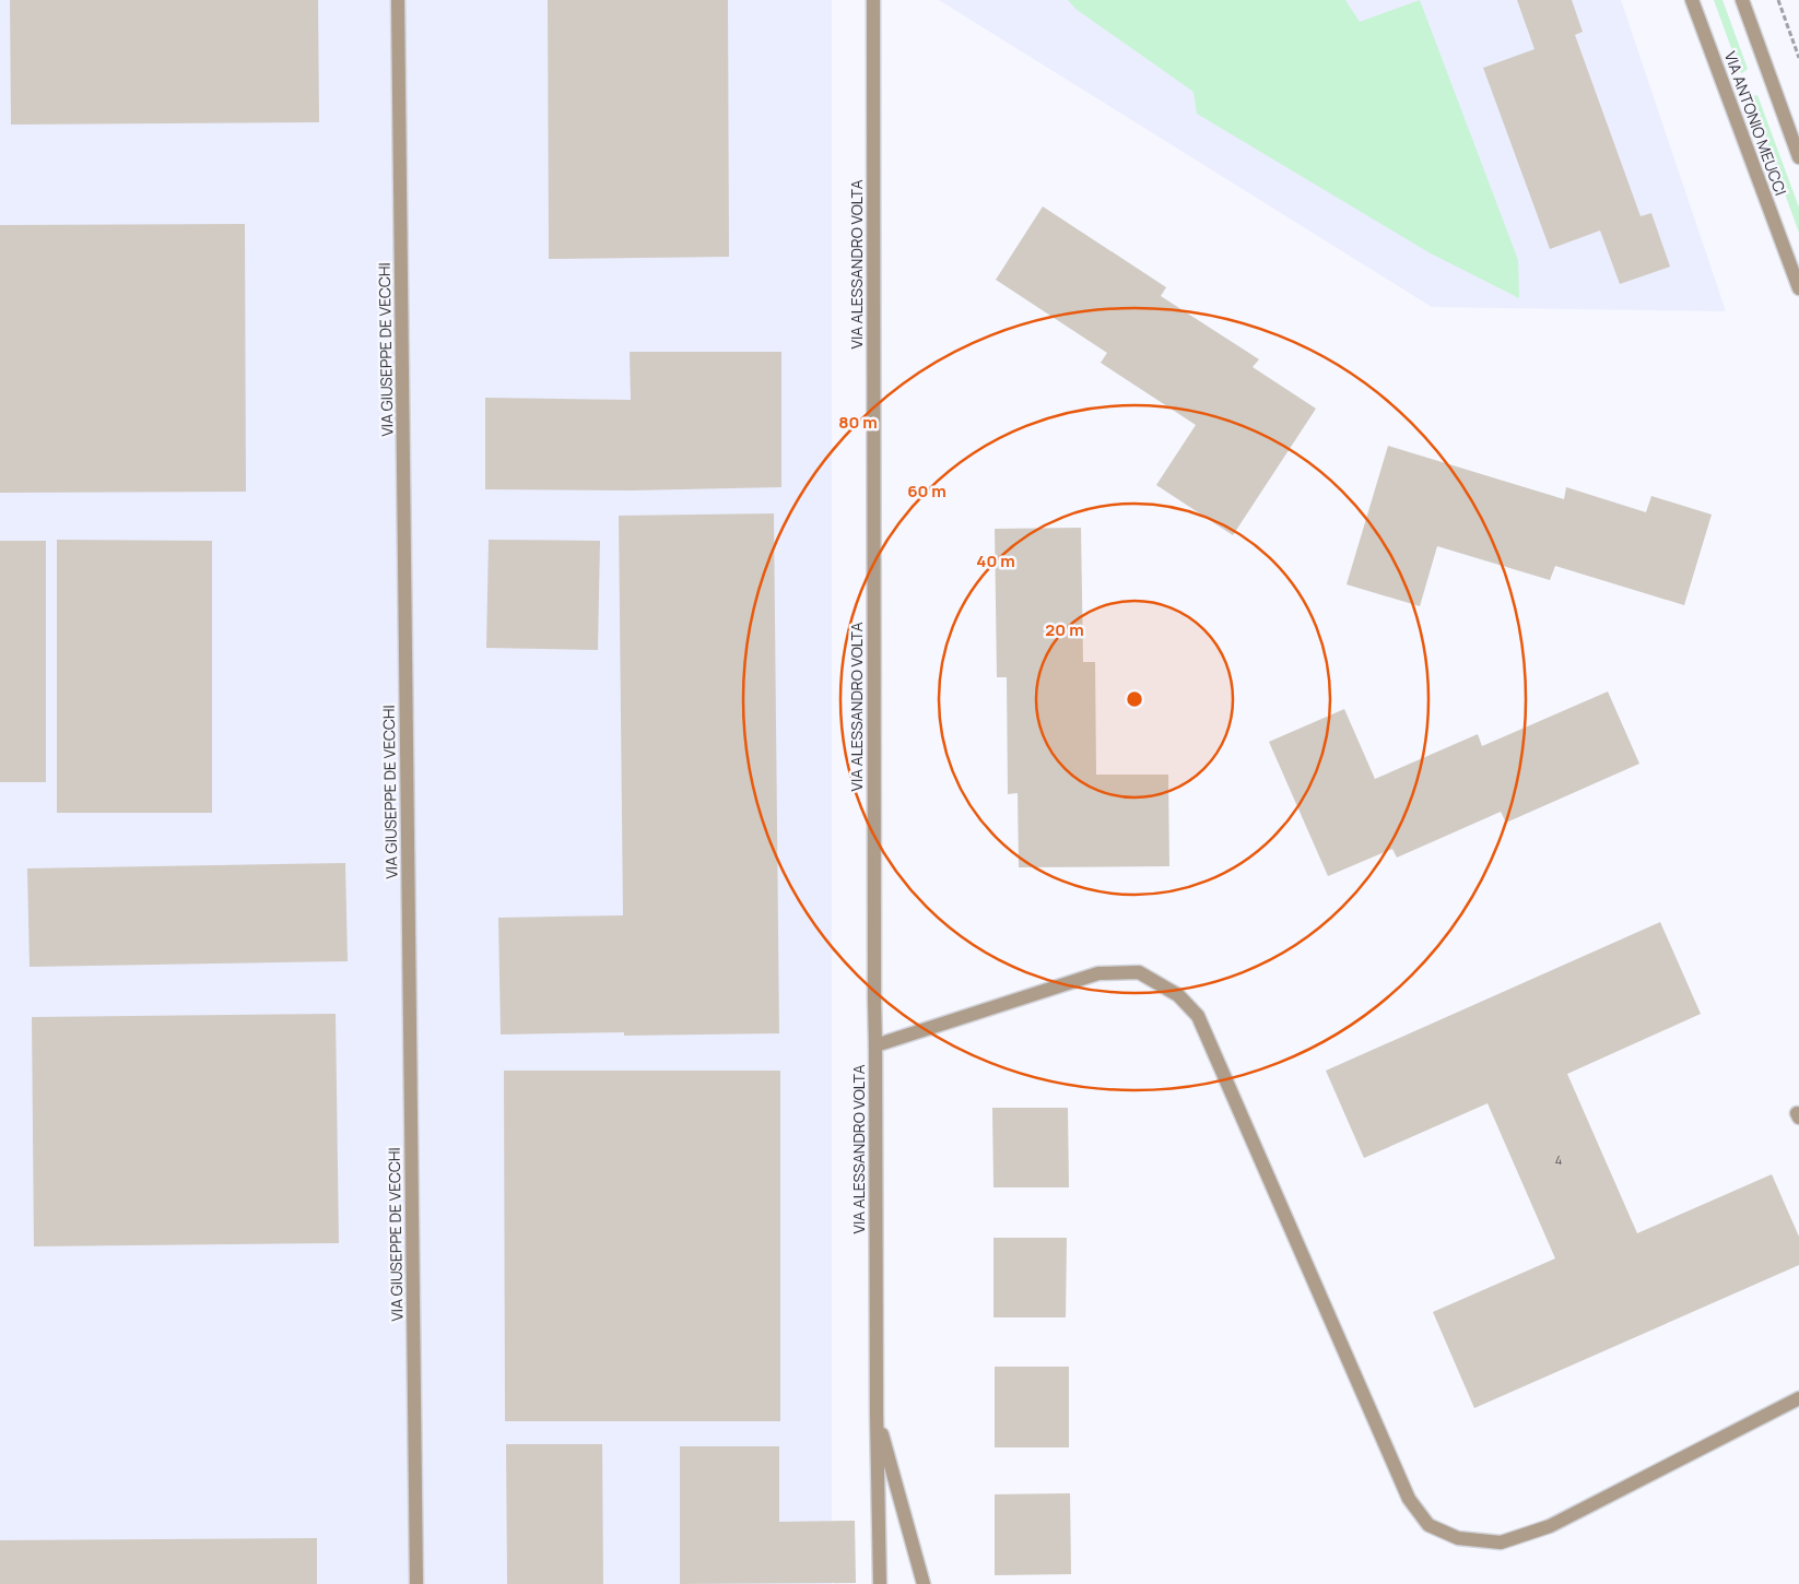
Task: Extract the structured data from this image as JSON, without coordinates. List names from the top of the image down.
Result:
{
  "streets": {
    "street": ["VIA ANTONIO MEUCCI", "VIA ALESSANDRO VOLTA", "VIA GIUSEPPE DE VECCHI"]
  },
  "house_numbers": ["4"],
  "rings": [
    "80 m",
    "60 m",
    "40 m",
    "20 m"
  ]
}
